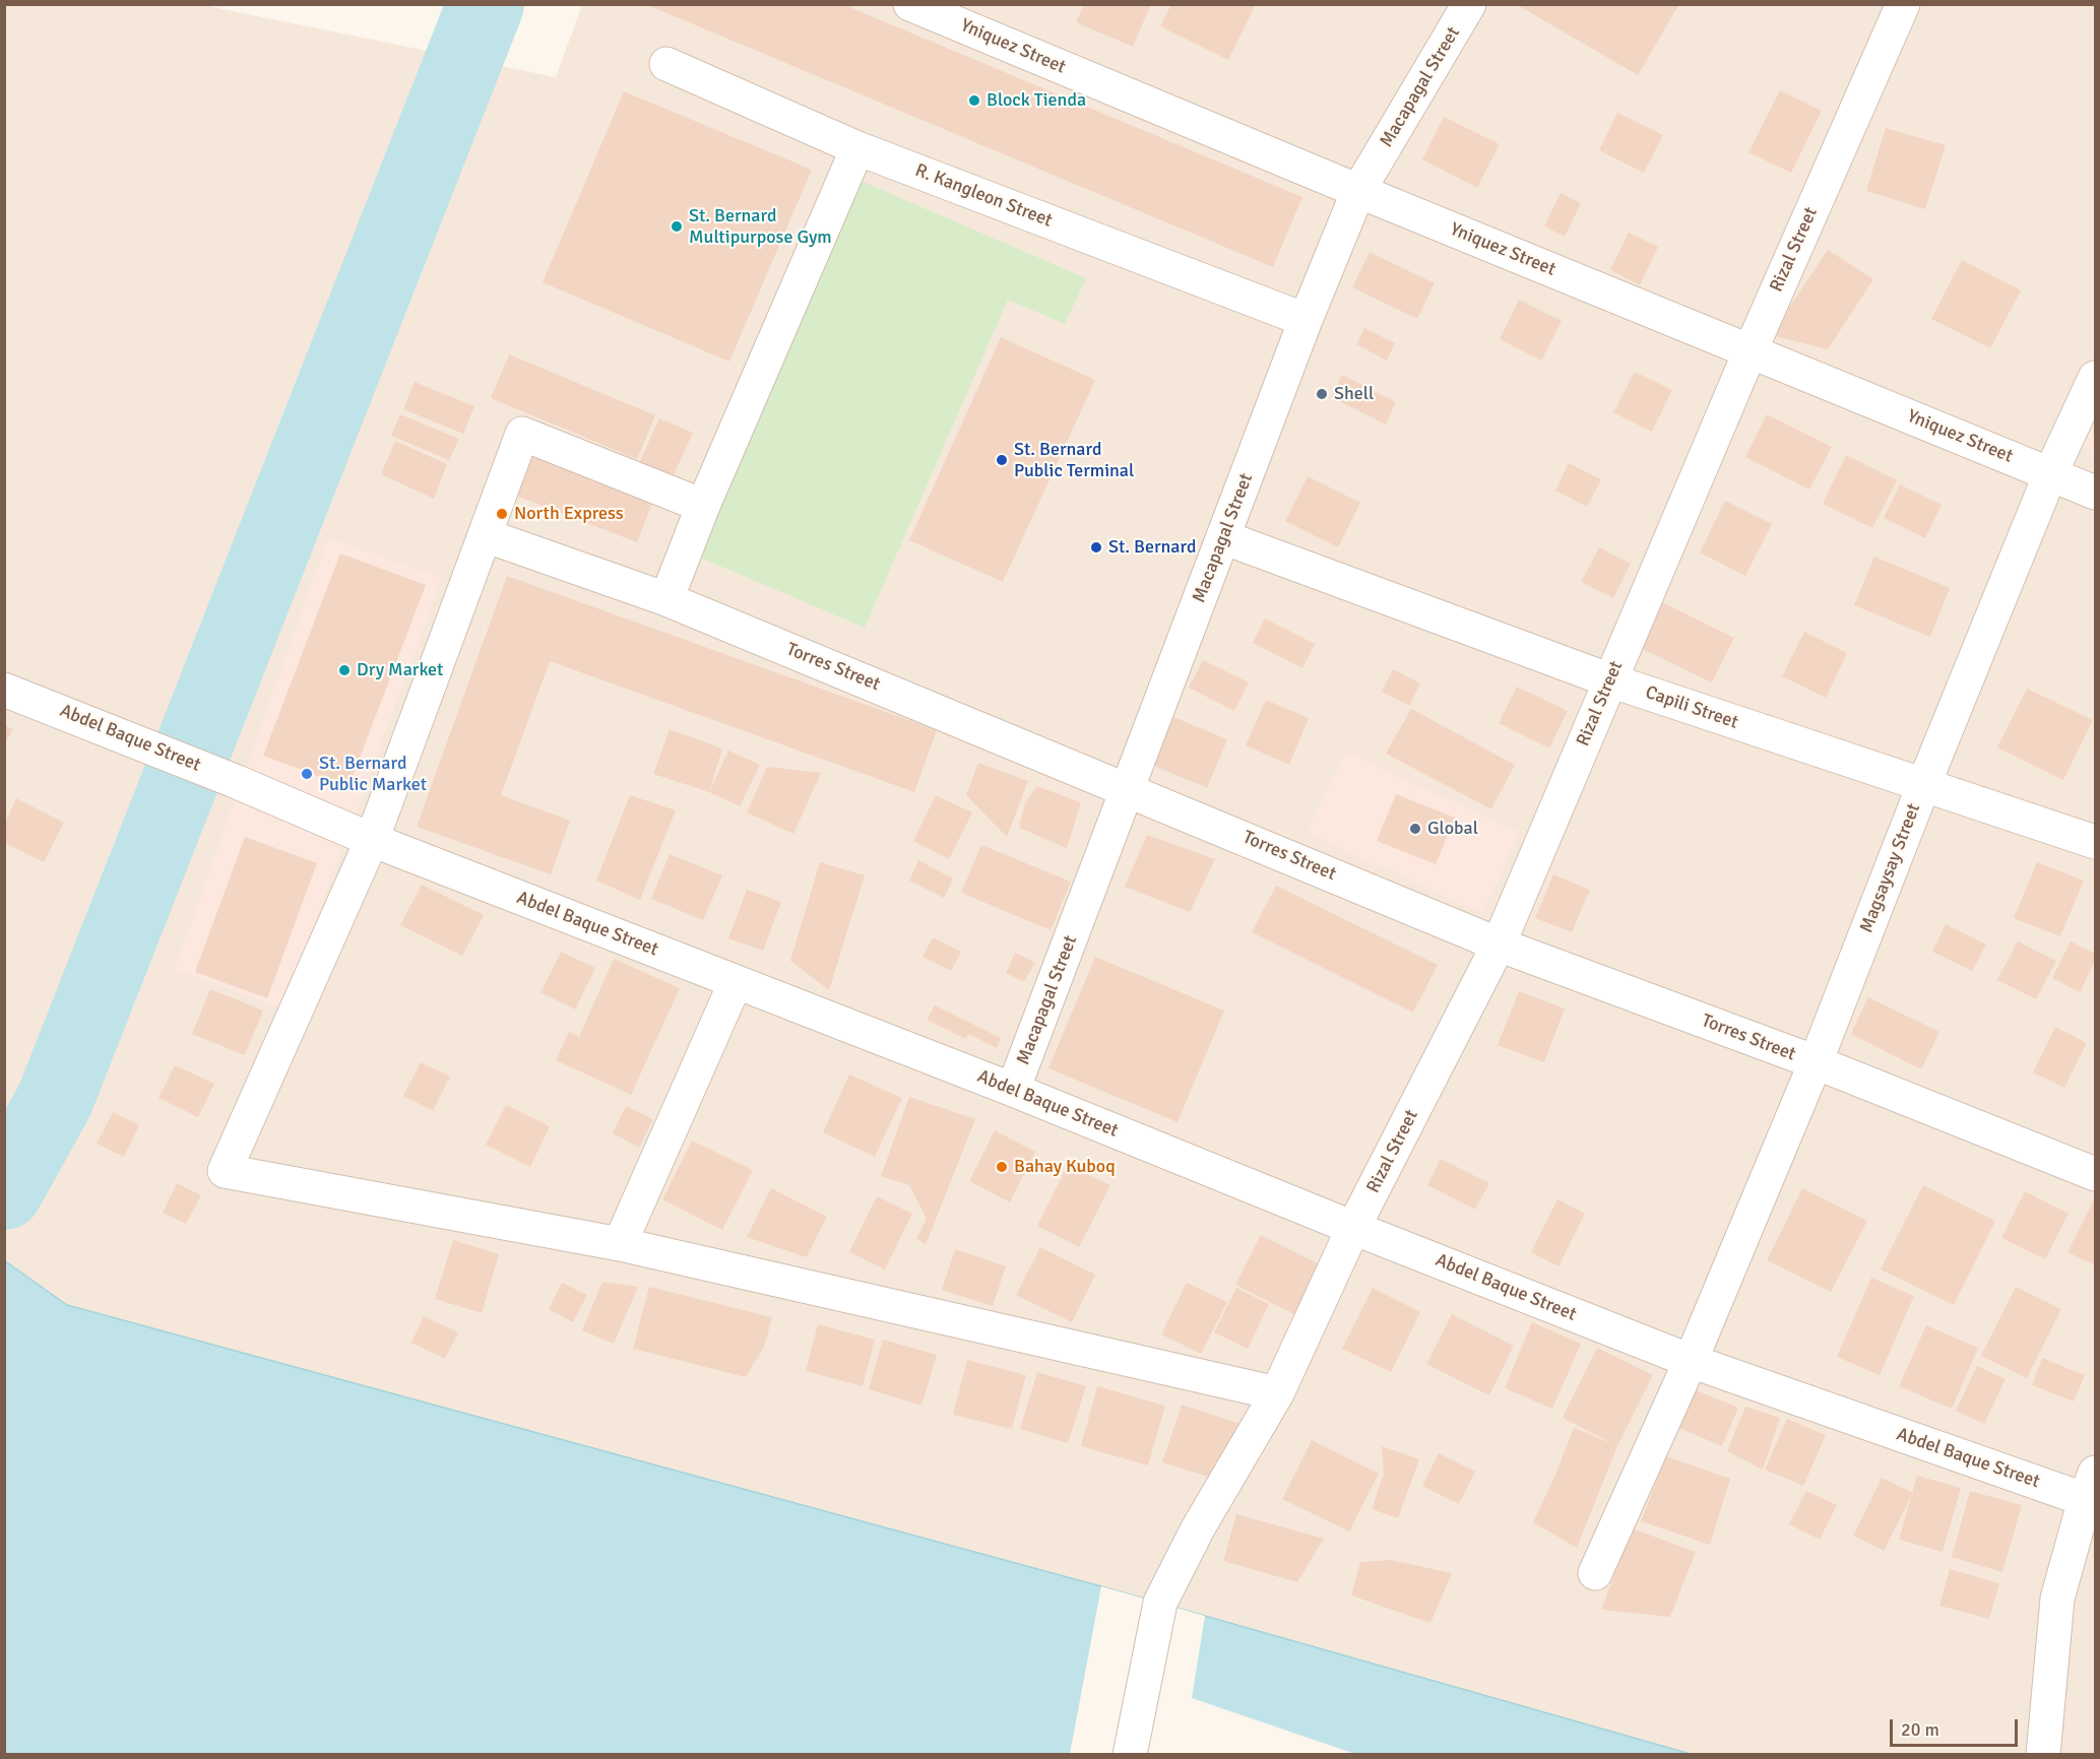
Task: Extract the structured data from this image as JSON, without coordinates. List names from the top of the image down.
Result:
{
  "streets": {
    "street": [
      "Yniquez Street",
      "Macapagal Street",
      "R. Kangleon Street",
      "Rizal Street",
      "Torres Street",
      "Capili Street",
      "Abdel Baque Street",
      "Magsaysay Street"
    ]
  },
  "crossings": [
    ["Yniquez Street", "Macapagal Street"],
    ["Yniquez Street", "Rizal Street"],
    ["Yniquez Street", "Magsaysay Street"],
    ["Macapagal Street", "R. Kangleon Street"],
    ["Macapagal Street", "Torres Street"],
    ["Macapagal Street", "Capili Street"],
    ["Macapagal Street", "Abdel Baque Street"],
    ["Rizal Street", "Torres Street"],
    ["Rizal Street", "Capili Street"],
    ["Rizal Street", "Abdel Baque Street"],
    ["Torres Street", "Magsaysay Street"],
    ["Capili Street", "Magsaysay Street"],
    ["Abdel Baque Street", "Magsaysay Street"]
  ],
  "places": [
    "Block Tienda",
    "St. Bernard Multipurpose Gym",
    "Shell",
    "St. Bernard Public Terminal",
    "North Express",
    "St. Bernard",
    "Dry Market",
    "St. Bernard Public Market",
    "Global",
    "Bahay Kuboq"
  ],
  "scale_bar": "20 m"
}
